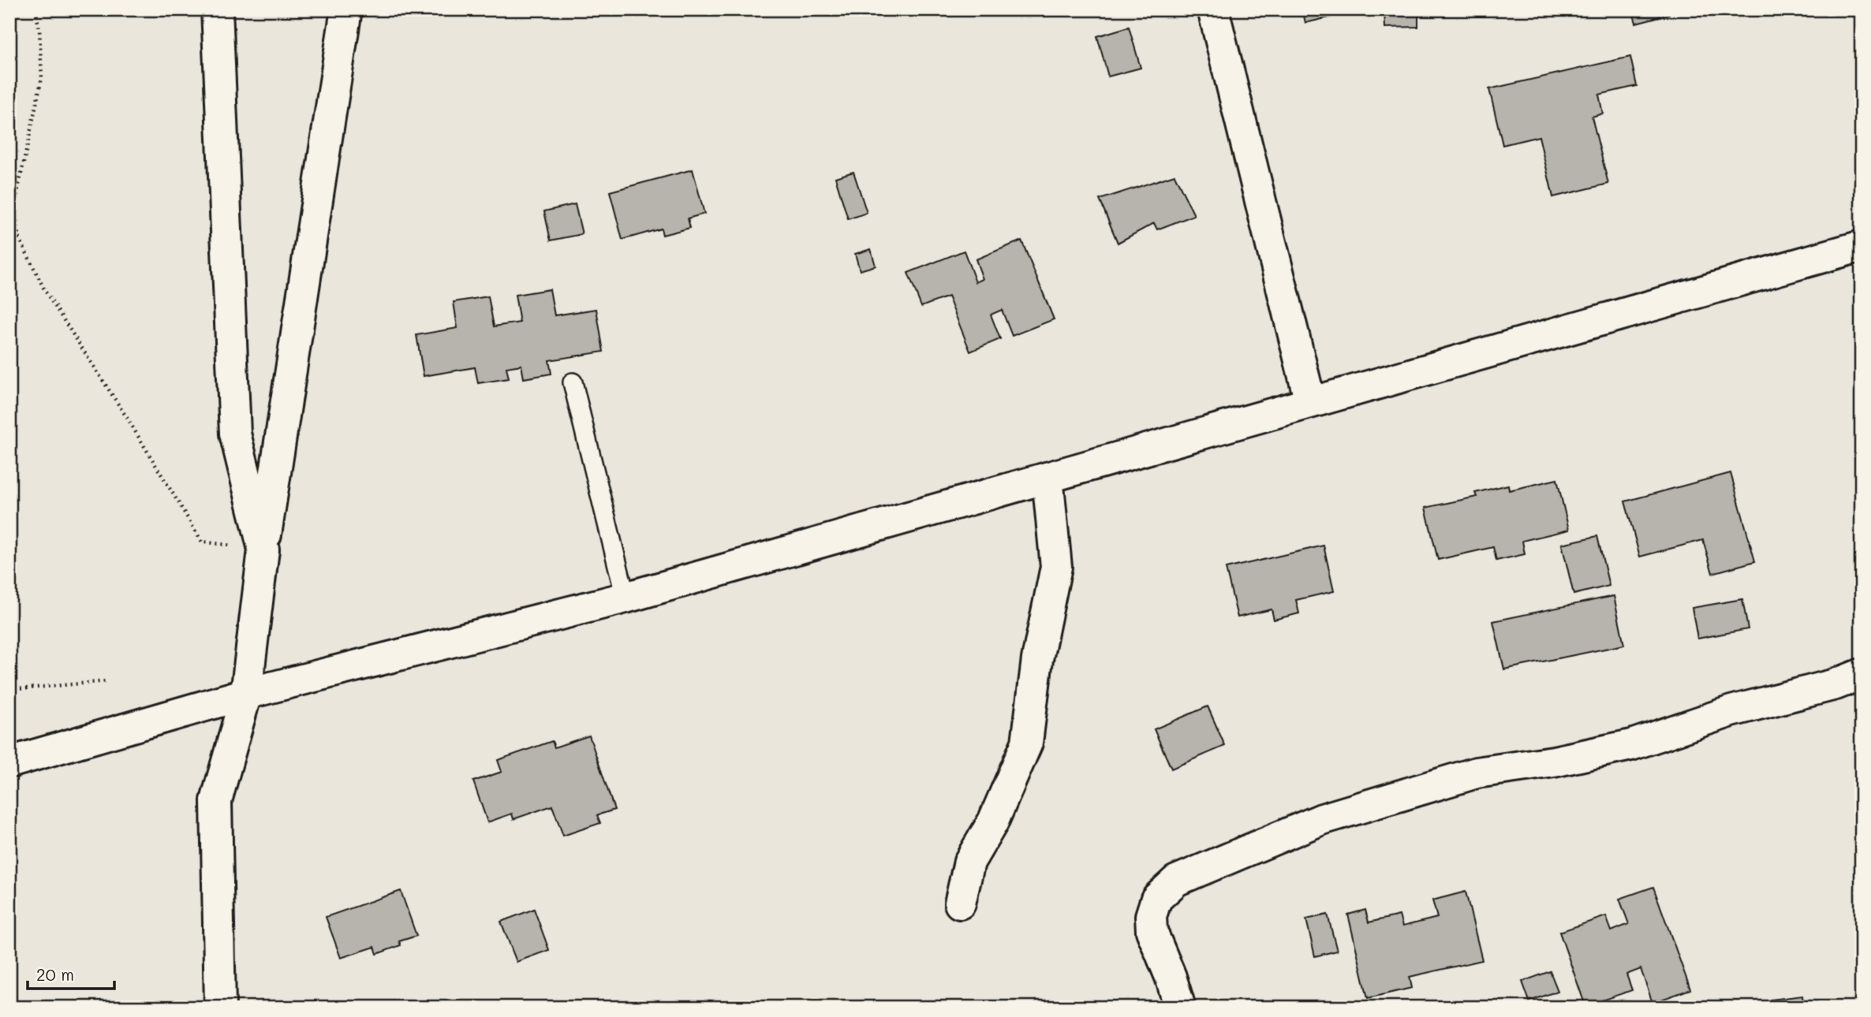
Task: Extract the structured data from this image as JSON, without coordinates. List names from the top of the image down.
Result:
{
  "scale_bar": "20 m"
}
